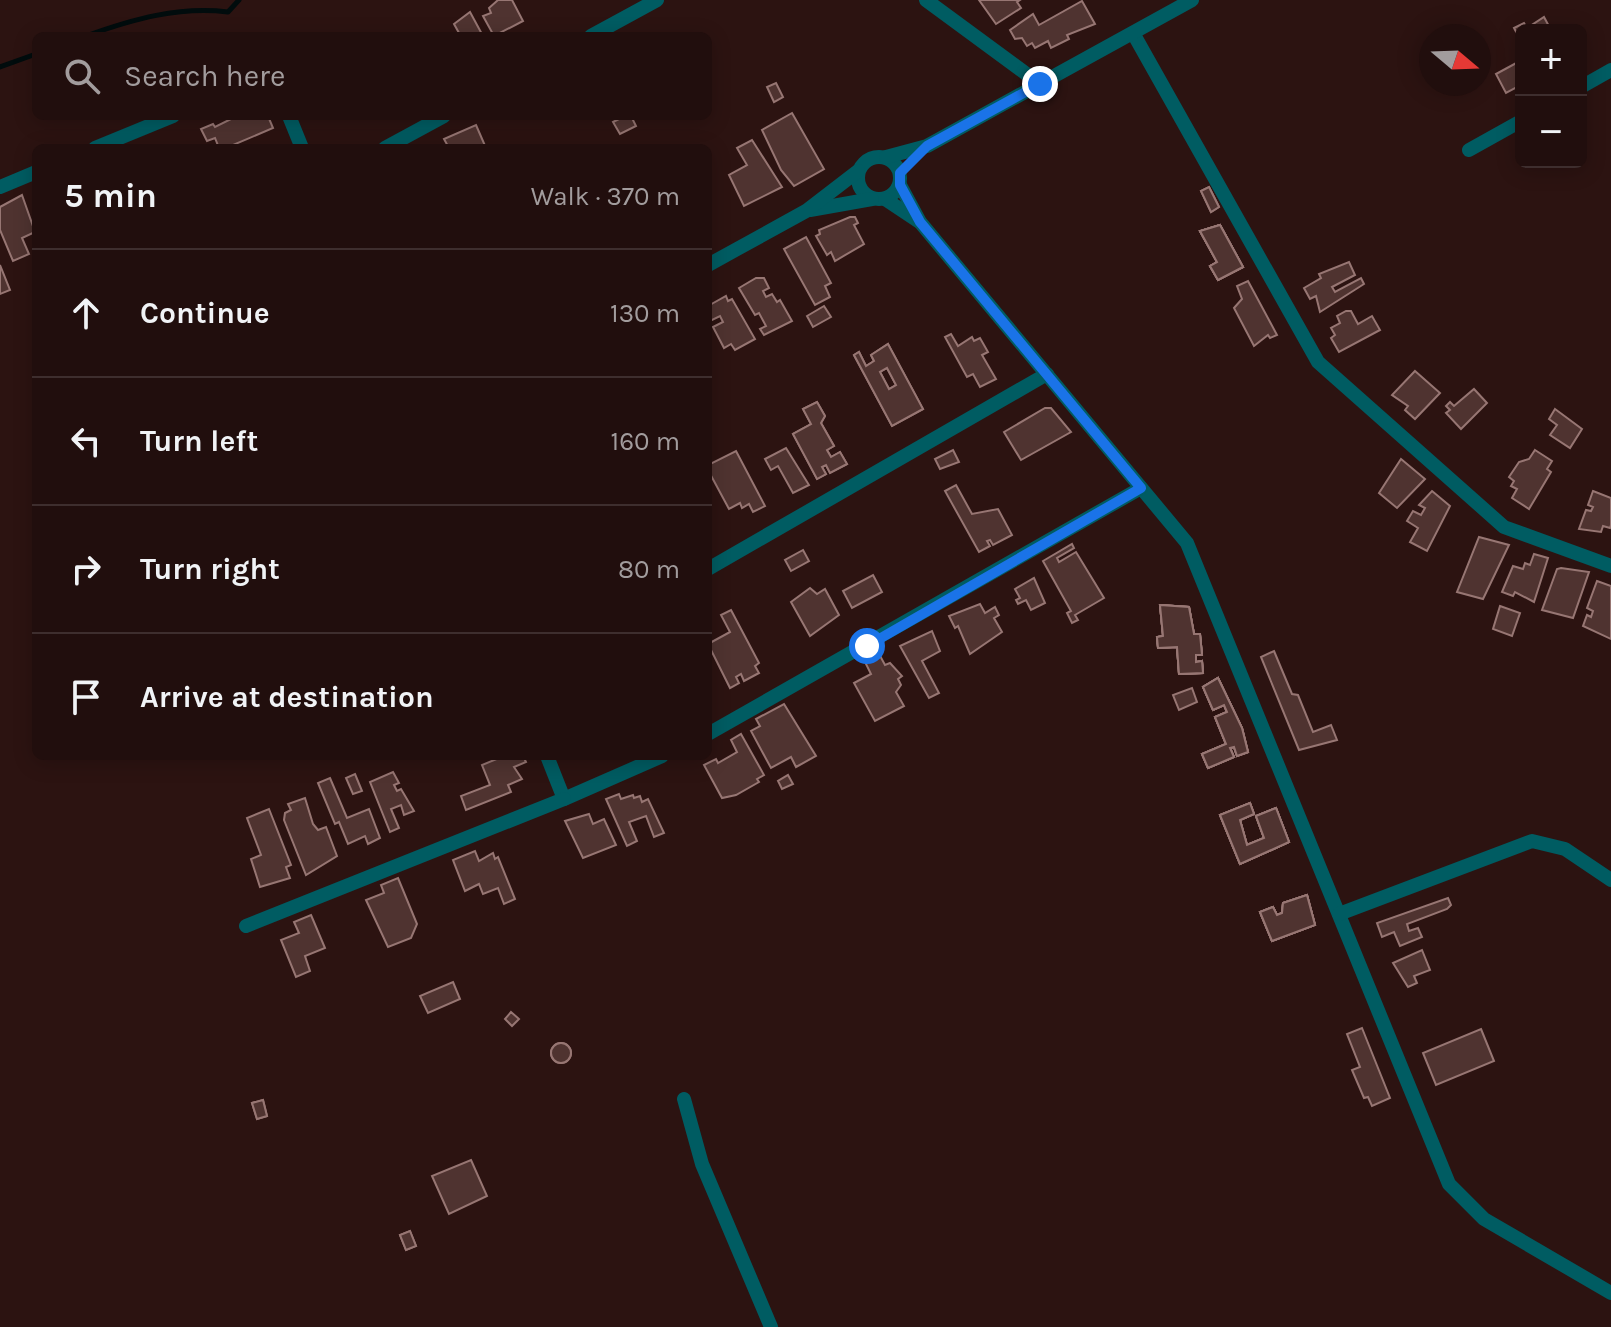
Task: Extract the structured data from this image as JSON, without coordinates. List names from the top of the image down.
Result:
{
  "north": "right",
  "page": {
    "map_buttons": ["+", "−"],
    "search": "Search here",
    "heading": ["5 min", "Walk · 370 m"],
    "list": [
      ["Continue", "130 m"],
      ["Turn left", "160 m"],
      ["Turn right", "80 m"],
      "Arrive at destination"
    ]
  }
}
